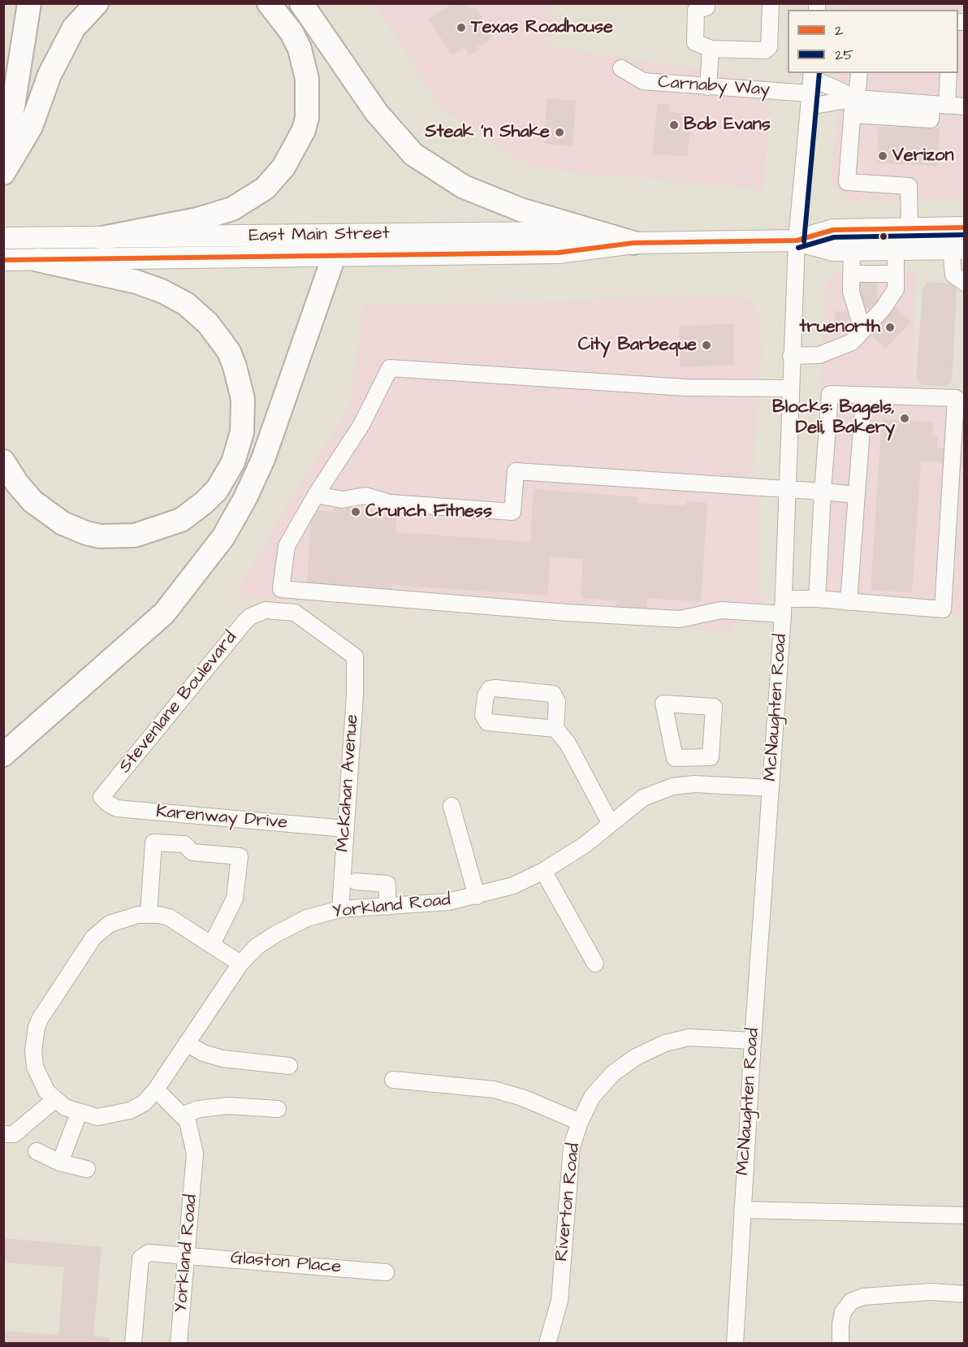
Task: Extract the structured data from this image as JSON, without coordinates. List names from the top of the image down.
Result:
{
  "streets": {
    "main road": ["East Main Street"],
    "street": [
      "Carnaby Way",
      "Stevenlane Boulevard",
      "McNaughten Road",
      "McKahan Avenue",
      "Karenway Drive",
      "Yorkland Road",
      "Riverton Road",
      "Glaston Place"
    ]
  },
  "crossings": [
    ["Carnaby Way", "McNaughten Road"],
    ["East Main Street", "McNaughten Road"],
    ["Stevenlane Boulevard", "McKahan Avenue"],
    ["Stevenlane Boulevard", "Karenway Drive"],
    ["McNaughten Road", "Yorkland Road"],
    ["McNaughten Road", "Riverton Road"],
    ["McKahan Avenue", "Karenway Drive"],
    ["McKahan Avenue", "Yorkland Road"],
    ["Yorkland Road", "Glaston Place"]
  ],
  "places": [
    "Texas Roadhouse",
    "Bob Evans",
    "Steak 'n Shake",
    "Verizon",
    "truenorth",
    "City Barbeque",
    "Blocks: Bagels, Deli, Bakery",
    "Crunch Fitness"
  ],
  "lines": ["transit line 25", "transit line 2"],
  "legend": ["2", "25"]
}
